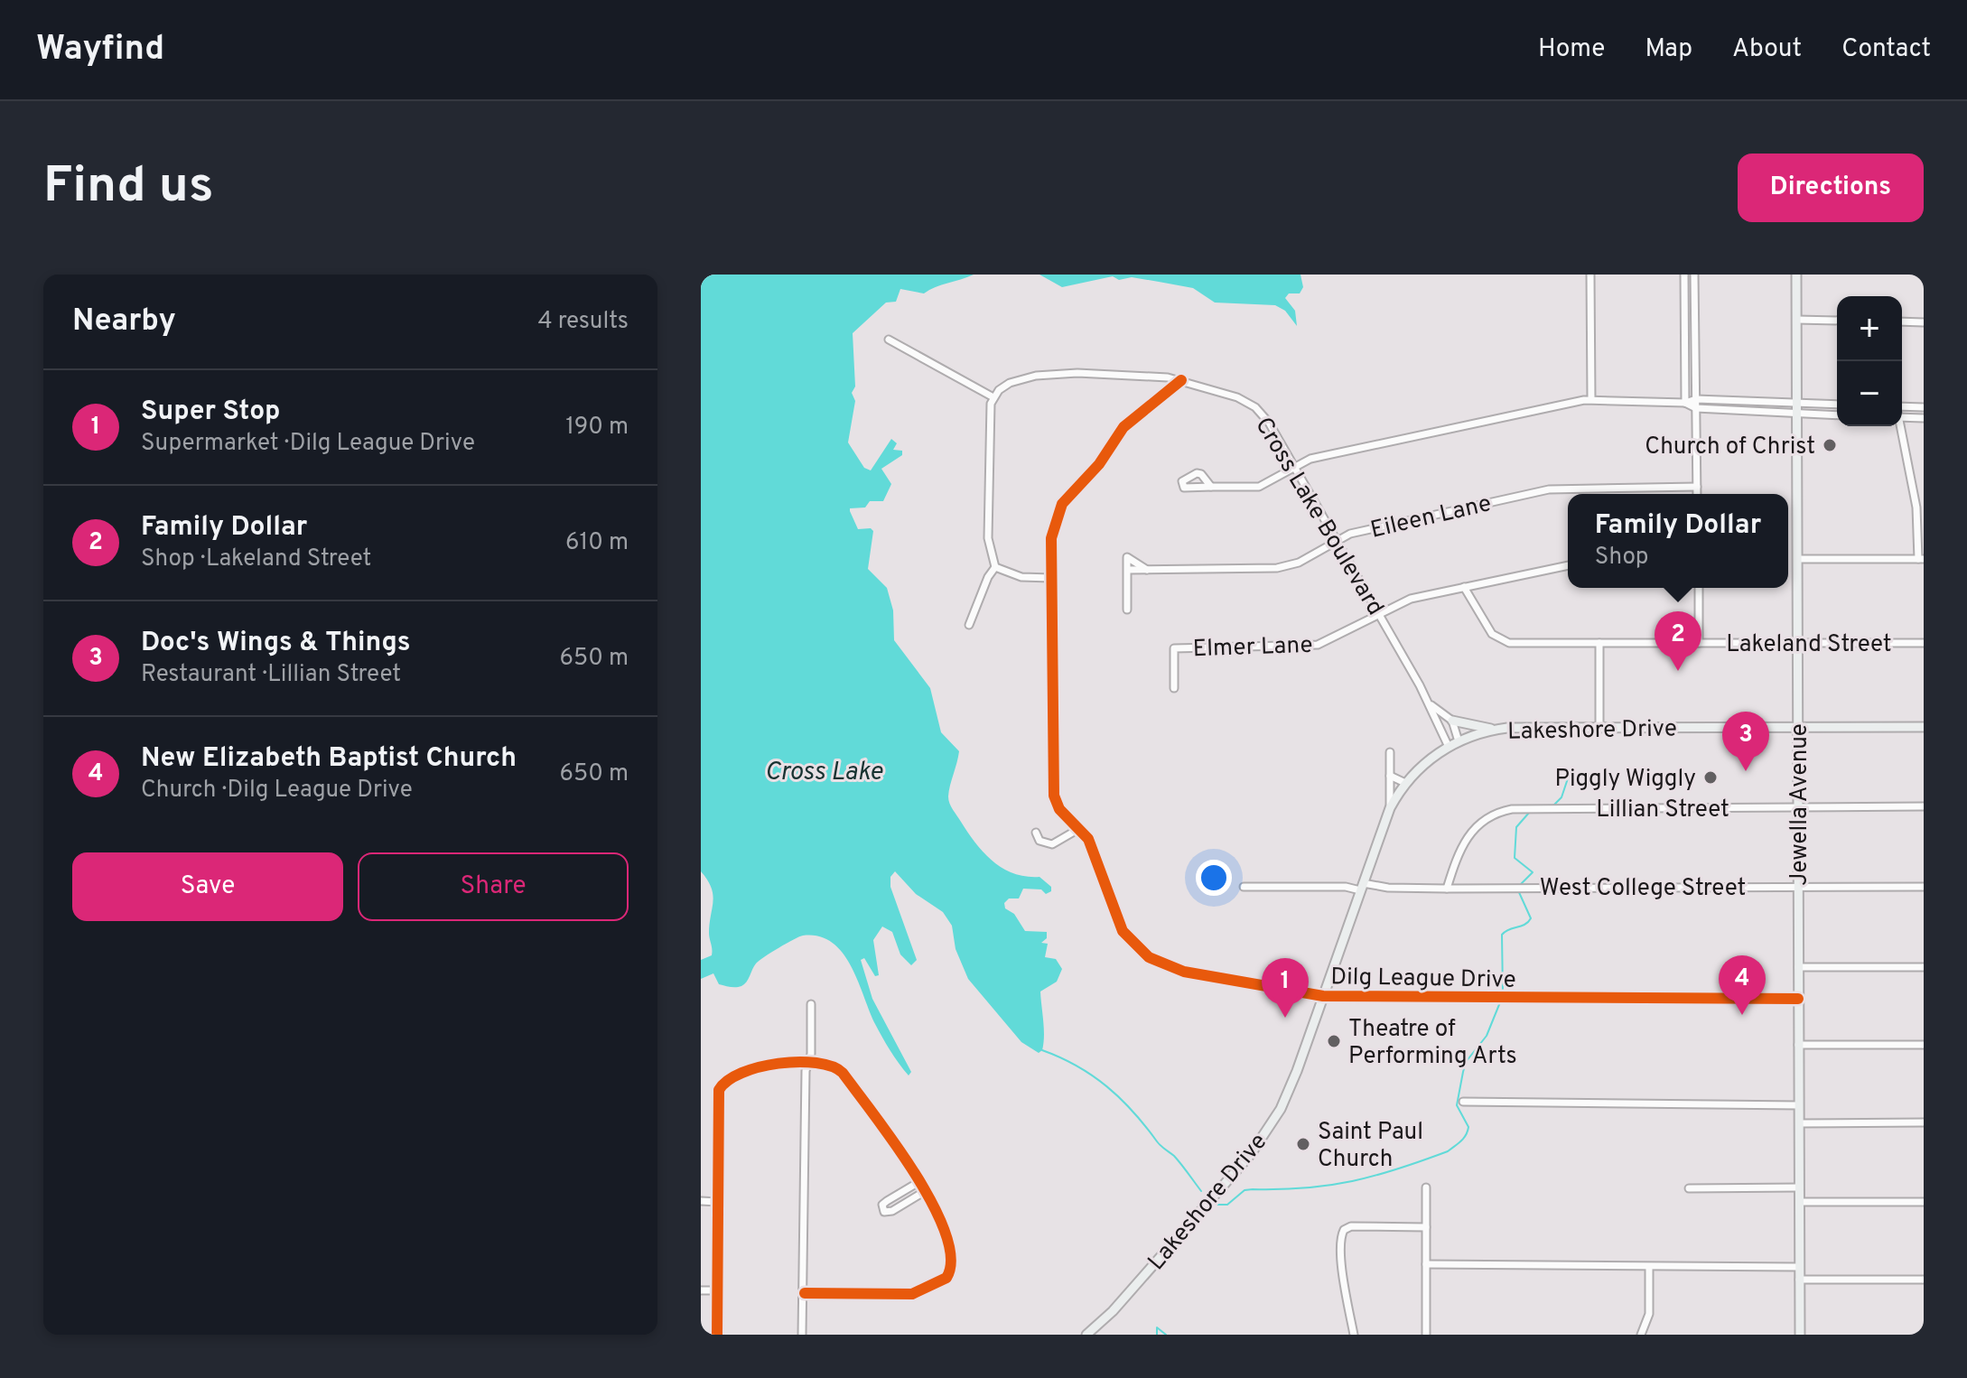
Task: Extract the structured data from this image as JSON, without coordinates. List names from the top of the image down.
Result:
{
  "streets": {
    "main road": ["Lakeshore Drive", "Jewella Avenue"],
    "street": [
      "Cross Lake Boulevard",
      "Eileen Lane",
      "Lakeland Street",
      "Elmer Lane",
      "Lillian Street",
      "West College Street",
      "Dilg League Drive"
    ]
  },
  "crossings": [
    ["Cross Lake Boulevard", "Eileen Lane"],
    ["Cross Lake Boulevard", "Elmer Lane"],
    ["Cross Lake Boulevard", "Lakeshore Drive"],
    ["Cross Lake Boulevard", "Dilg League Drive"],
    ["Lakeland Street", "Elmer Lane"],
    ["Lakeland Street", "Jewella Avenue"],
    ["Lakeshore Drive", "Jewella Avenue"],
    ["Lakeshore Drive", "West College Street"],
    ["Lakeshore Drive", "Dilg League Drive"],
    ["Jewella Avenue", "Lillian Street"],
    ["Jewella Avenue", "West College Street"],
    ["Jewella Avenue", "Dilg League Drive"],
    ["Lillian Street", "West College Street"]
  ],
  "water": ["Cross Lake"],
  "places": [
    "Church of Christ",
    "Piggly Wiggly",
    "Theatre of Performing Arts",
    "Saint Paul Church"
  ],
  "page": {
    "header": "Wayfind",
    "nav": [
      "Home",
      "Map",
      "About",
      "Contact"
    ],
    "buttons": [
      "Directions",
      ["Save", "Share"]
    ],
    "title": "Find us",
    "heading": ["Nearby", "4 results"],
    "map_buttons": ["+", "−"],
    "list": [
      {
        "mark": "1",
        "name": "Super Stop",
        "note": "Supermarket · Dilg League Drive",
        "value": "190 m"
      },
      {
        "mark": "2",
        "name": "Family Dollar",
        "note": "Shop · Lakeland Street",
        "value": "610 m"
      },
      {
        "mark": "3",
        "name": "Doc's Wings & Things",
        "note": "Restaurant · Lillian Street",
        "value": "650 m"
      },
      {
        "mark": "4",
        "name": "New Elizabeth Baptist Church",
        "note": "Church · Dilg League Drive",
        "value": "650 m"
      }
    ],
    "popup": ["Family Dollar", "Shop"],
    "pins": [
      "2",
      "3",
      "4",
      "1"
    ]
  }
}
